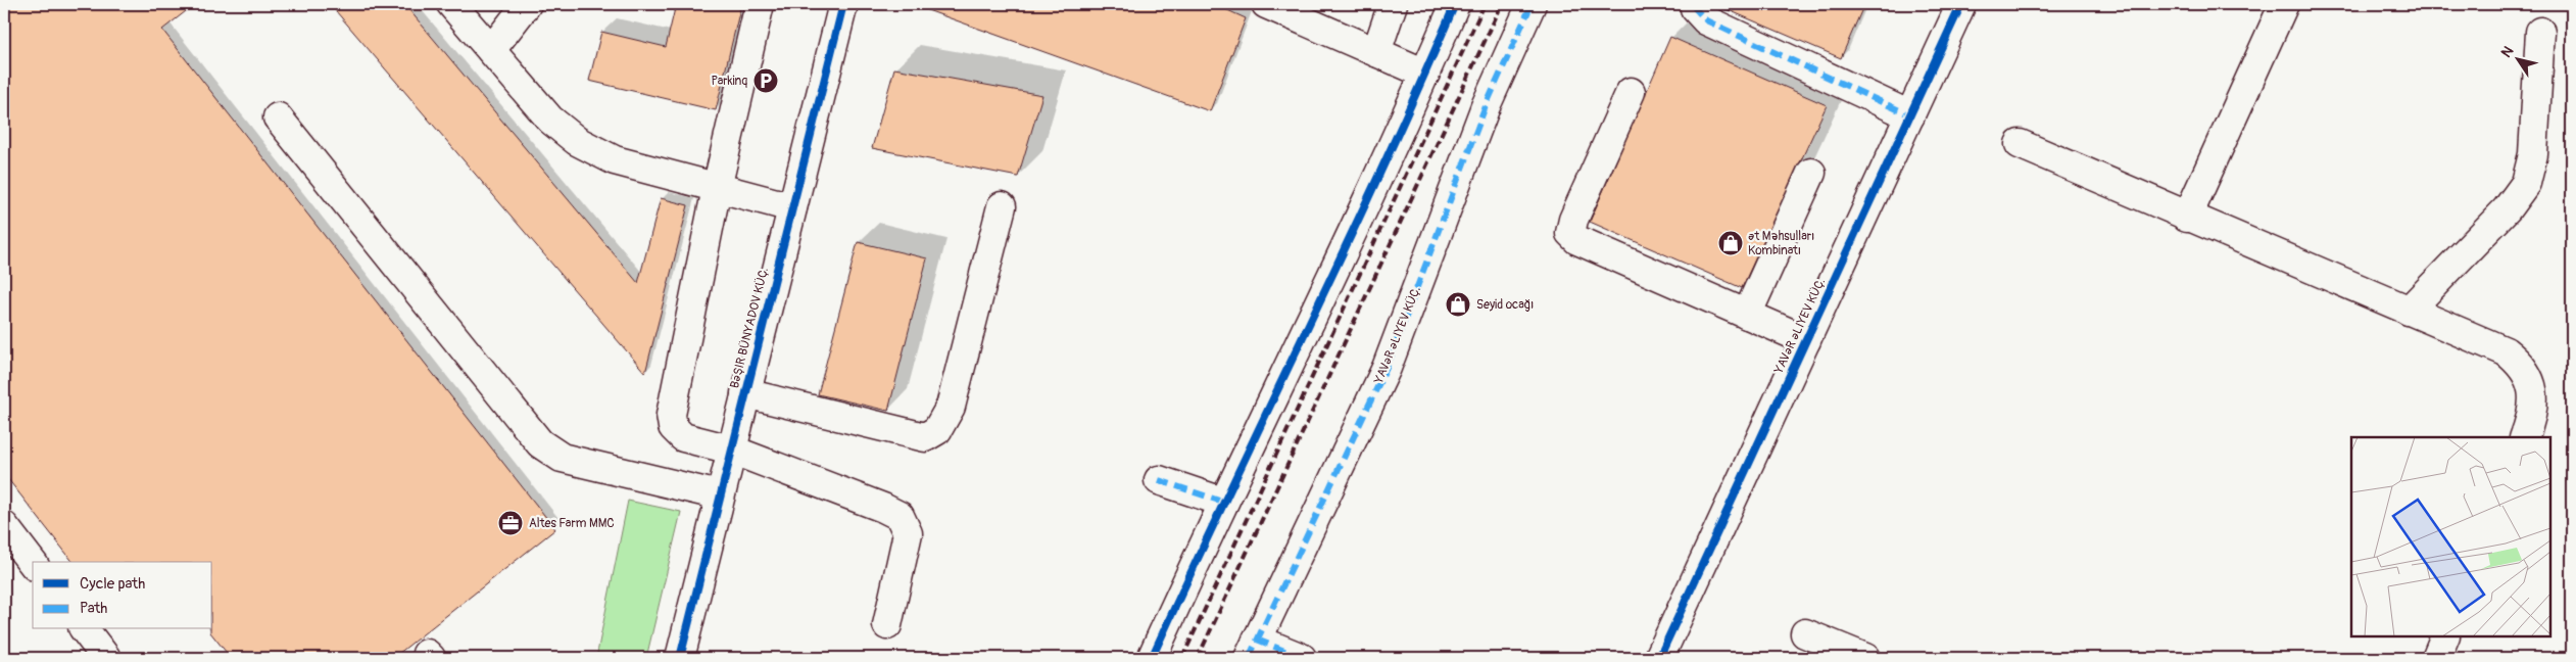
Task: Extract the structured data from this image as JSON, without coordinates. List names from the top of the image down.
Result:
{
  "streets": {
    "street": ["YAVƏR ƏLIYEV KÜÇ.", "BƏŞIR BÜNYADOV KÜÇ."]
  },
  "places": {
    "parking": ["Parkinq"],
    "shop": ["Ət Məhsulları Kombinatı", "Seyid ocağı"],
    "office": ["Altes Farm MMC"]
  },
  "legend": ["Cycle path", "Path"],
  "north": "top left"
}
